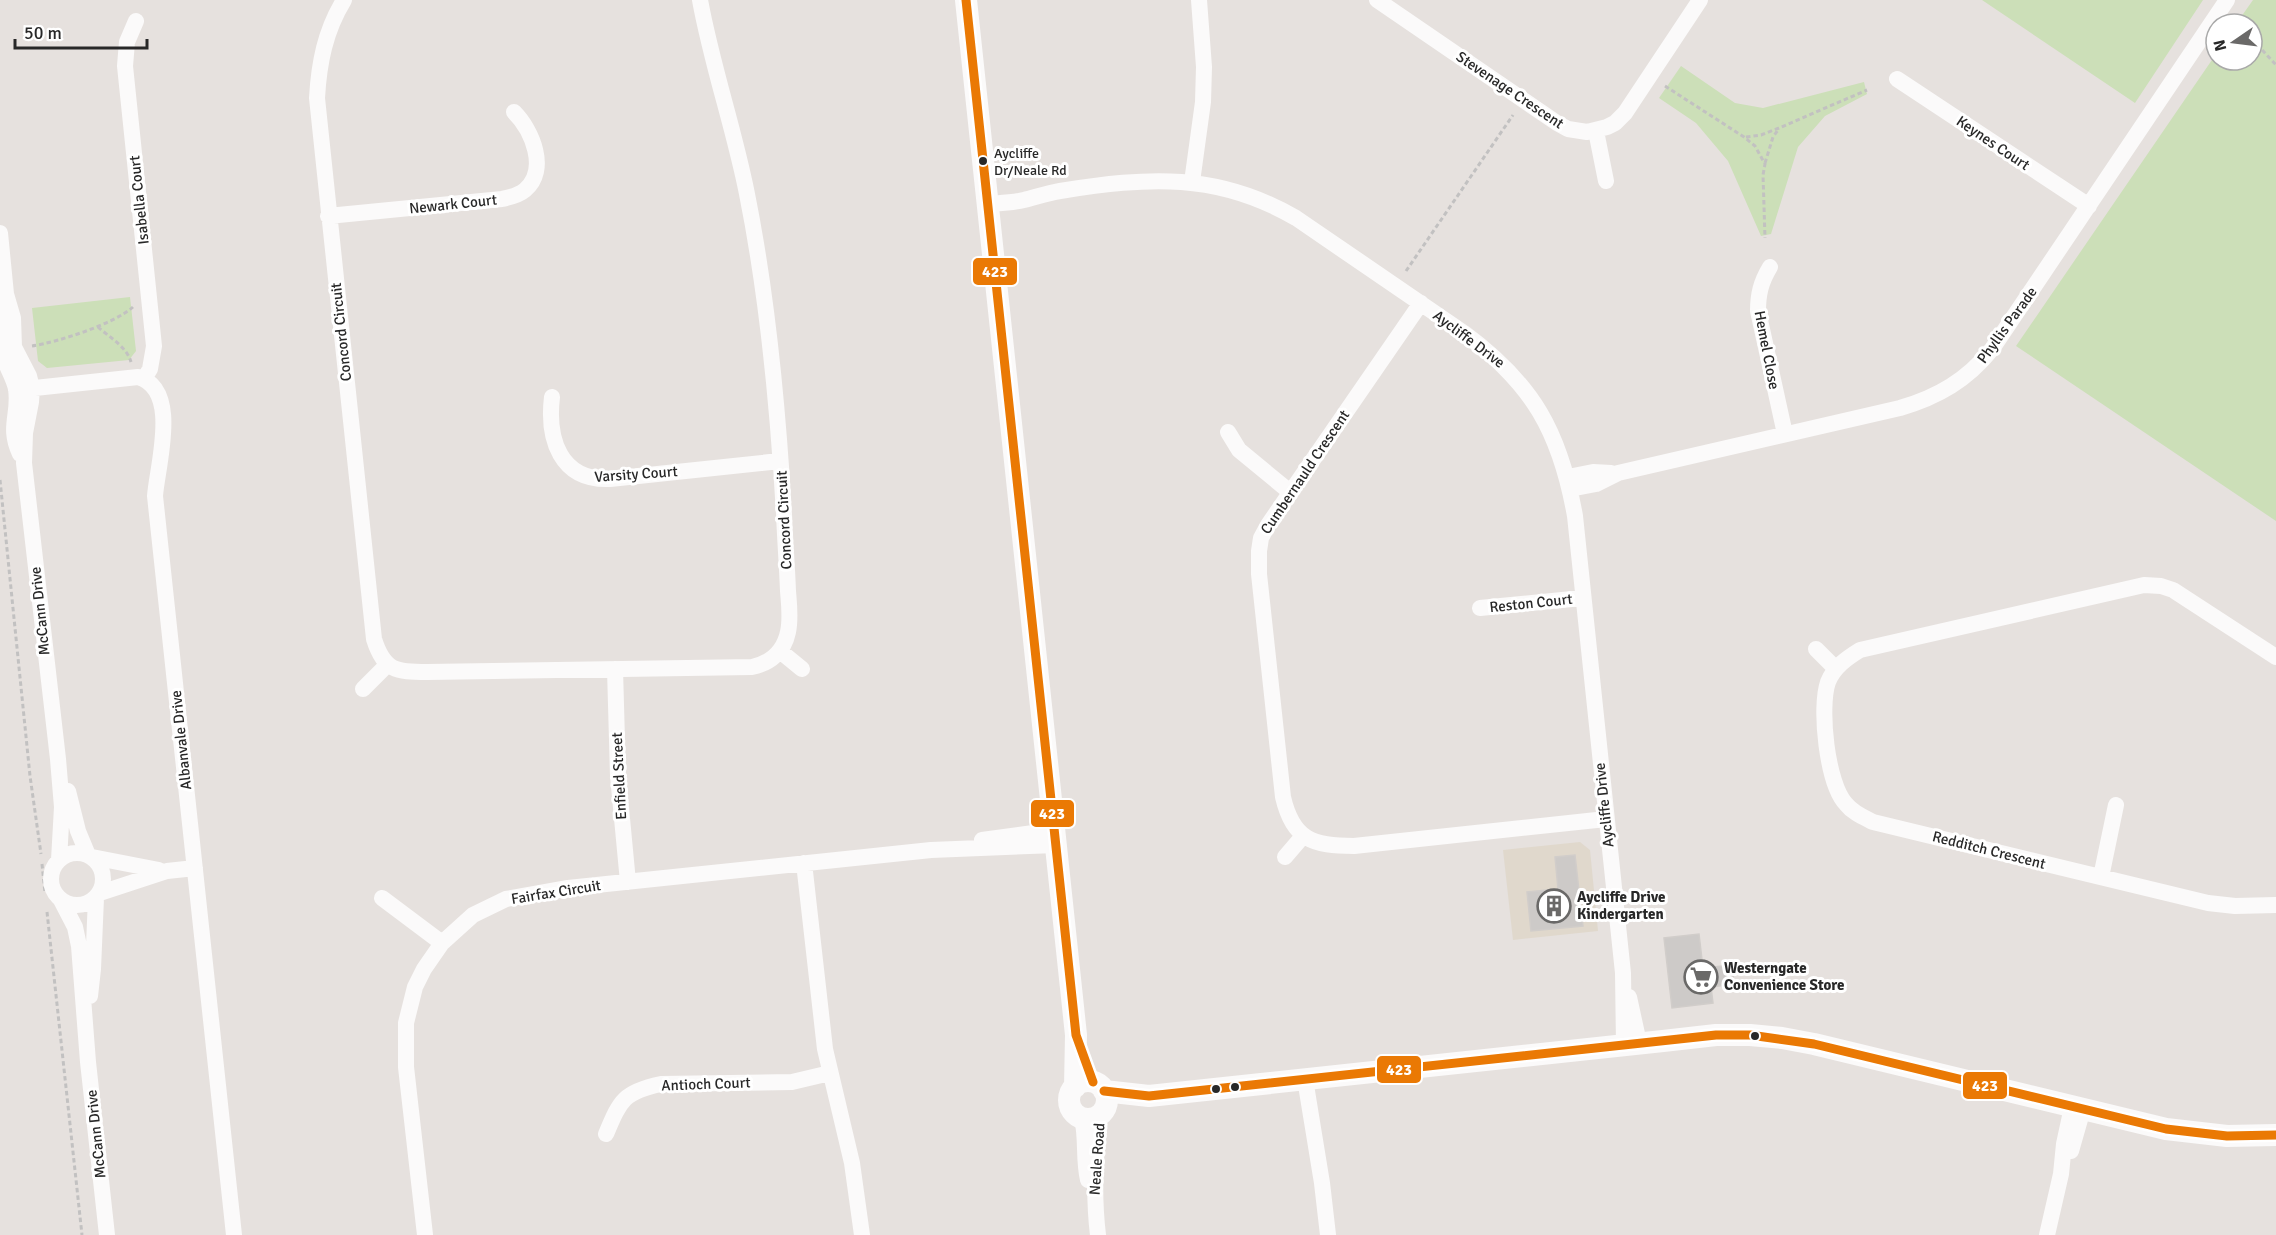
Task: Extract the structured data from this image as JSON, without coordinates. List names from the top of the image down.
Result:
{
  "streets": {
    "street": [
      "Stevenage Crescent",
      "Keynes Court",
      "Isabella Court",
      "Newark Court",
      "Phyllis Parade",
      "Concord Circuit",
      "Aycliffe Drive",
      "Hemel Close",
      "Cumbernauld Crescent",
      "Varsity Court",
      "Reston Court",
      "McCann Drive",
      "Albanvale Drive",
      "Enfield Street",
      "Redditch Crescent",
      "Fairfax Circuit",
      "Antioch Court",
      "Neale Road"
    ]
  },
  "crossings": [
    ["Keynes Court", "Phyllis Parade"],
    ["Isabella Court", "Albanvale Drive"],
    ["Newark Court", "Concord Circuit"],
    ["Phyllis Parade", "Aycliffe Drive"],
    ["Phyllis Parade", "Hemel Close"],
    ["Concord Circuit", "Varsity Court"],
    ["Aycliffe Drive", "Cumbernauld Crescent"],
    ["Aycliffe Drive", "Reston Court"],
    ["Aycliffe Drive", "Neale Road"],
    ["Enfield Street", "Fairfax Circuit"],
    ["Fairfax Circuit", "Neale Road"]
  ],
  "places": {
    "other": ["Aycliffe Dr/Neale Rd"],
    "building": ["Aycliffe Drive Kindergarten"],
    "supermarket": ["Westerngate Convenience Store"]
  },
  "lines": ["transit line 423"],
  "scale_bar": "50 m",
  "north": "left"
}
